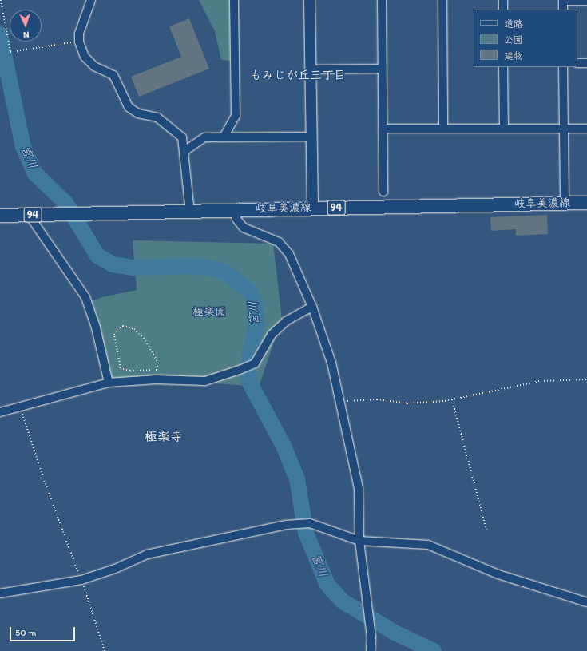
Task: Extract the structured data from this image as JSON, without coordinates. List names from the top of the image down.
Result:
{
  "streets": {
    "main road": ["岐阜美濃線", "94"]
  },
  "districts": ["もみじが丘三丁目", "極楽寺"],
  "water": ["宮川"],
  "parks": ["極楽園"],
  "legend": ["道路", "公園", "建物"],
  "scale_bar": "50 m",
  "north": "bottom"
}
